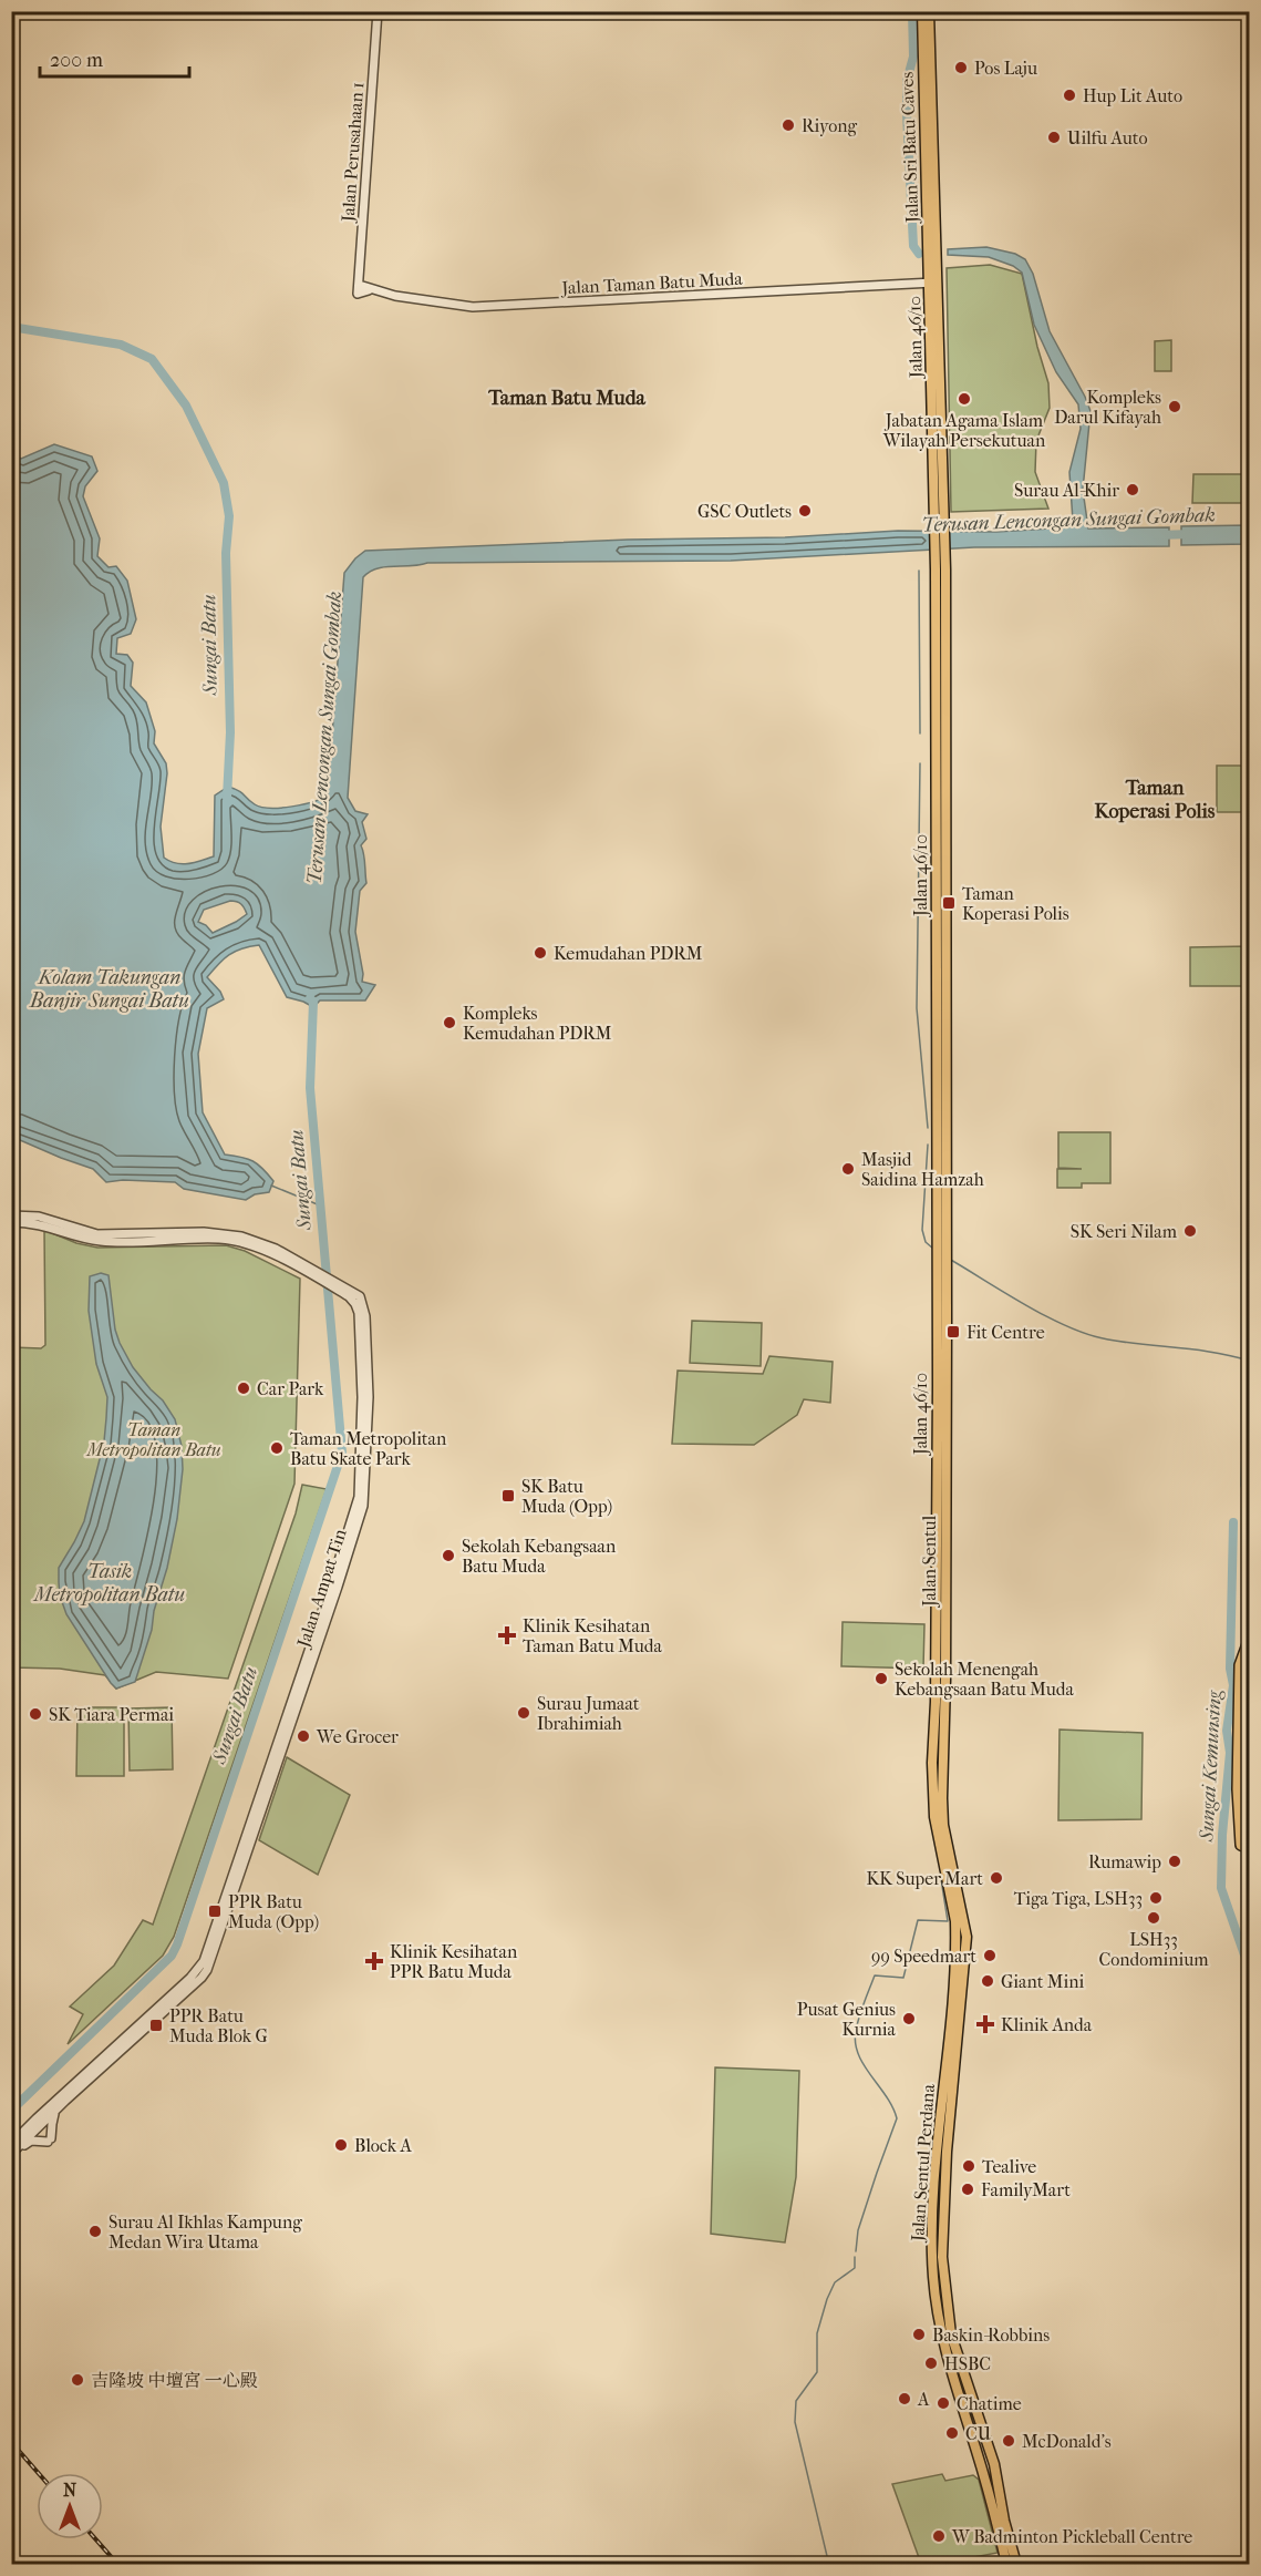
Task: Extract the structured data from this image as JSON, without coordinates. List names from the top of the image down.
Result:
{
  "streets": {
    "main road": [
      "Jalan Sri Batu Caves",
      "Jalan 46/10",
      "Jalan Sentul",
      "Jalan Sentul Perdana"
    ],
    "street": ["Jalan Perusahaan 1", "Jalan Taman Batu Muda", "Jalan Ampat Tin"]
  },
  "crossings": [
    ["Jalan Sri Batu Caves", "Jalan Taman Batu Muda"],
    ["Jalan Sri Batu Caves", "Jalan 46/10"],
    ["Jalan Perusahaan 1", "Jalan Taman Batu Muda"],
    ["Jalan Taman Batu Muda", "Jalan 46/10"],
    ["Jalan 46/10", "Jalan Sentul"]
  ],
  "districts": ["Taman Batu Muda", "Taman Koperasi Polis"],
  "water": [
    "Terusan Lencongan Sungai Gombak",
    "Sungai Batu",
    "Kolam Takungan Banjir Sungai Batu",
    "Tasik Metropolitan Batu",
    "Sungai Kemunsing"
  ],
  "parks": ["Taman Metropolitan Batu"],
  "places": {
    "other": [
      "Pos Laju",
      "Hup Lit Auto",
      "Riyong",
      "Uilfu Auto",
      "Jabatan Agama Islam Wilayah Persekutuan",
      "Kompleks Darul Kifayah",
      "Surau Al-Khir",
      "GSC Outlets",
      "Kemudahan PDRM",
      "Kompleks Kemudahan PDRM",
      "Masjid Saidina Hamzah",
      "SK Seri Nilam",
      "Car Park",
      "Taman Metropolitan Batu Skate Park",
      "Sekolah Kebangsaan Batu Muda",
      "Sekolah Menengah Kebangsaan Batu Muda",
      "Surau Jumaat Ibrahimiah",
      "SK Tiara Permai",
      "We Grocer",
      "Rumawip",
      "KK Super Mart",
      "Tiga Tiga, LSH33",
      "LSH33 Condominium",
      "99 Speedmart",
      "Giant Mini",
      "Pusat Genius Kurnia",
      "Block A",
      "Tealive",
      "FamilyMart",
      "Surau Al Ikhlas Kampung Medan Wira Utama",
      "Baskin-Robbins",
      "HSBC",
      "吉隆坡 中壇宮 一心殿",
      "A",
      "Chatime",
      "CU",
      "McDonald's",
      "W Badminton Pickleball Centre"
    ],
    "transit": [
      "Taman Koperasi Polis",
      "Fit Centre",
      "SK Batu Muda (Opp)",
      "PPR Batu Muda (Opp)",
      "PPR Batu Muda Blok G"
    ],
    "health": ["Klinik Kesihatan Taman Batu Muda", "Klinik Kesihatan PPR Batu Muda", "Klinik Anda"]
  },
  "scale_bar": "200 m",
  "north": "top"
}
